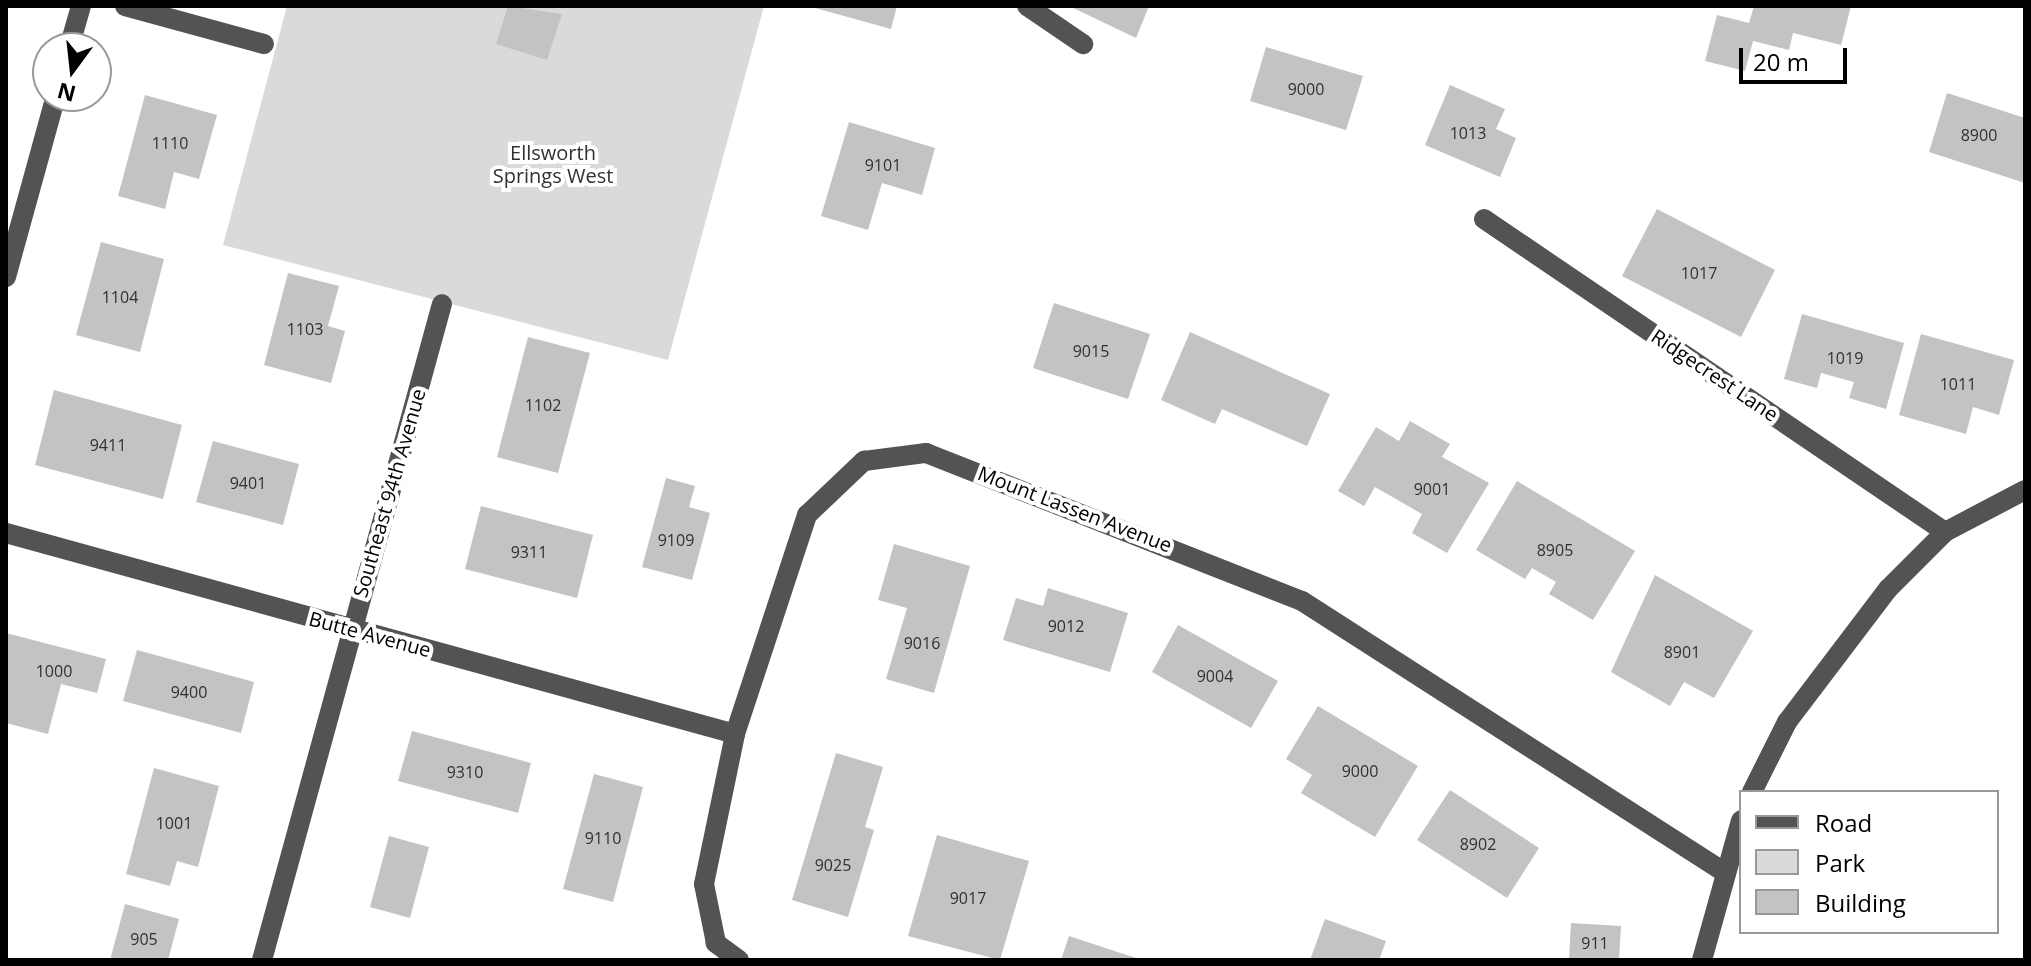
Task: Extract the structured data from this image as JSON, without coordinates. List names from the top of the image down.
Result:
{
  "streets": {
    "street": [
      "Ridgecrest Lane",
      "Southeast 94th Avenue",
      "Mount Lassen Avenue",
      "Butte Avenue"
    ]
  },
  "crossings": [
    ["Southeast 94th Avenue", "Butte Avenue"],
    ["Mount Lassen Avenue", "Butte Avenue"]
  ],
  "parks": ["Ellsworth Springs West"],
  "house_numbers": [
    "9000",
    "1013",
    "8900",
    "1110",
    "9101",
    "1017",
    "1104",
    "1103",
    "9015",
    "1019",
    "1011",
    "1102",
    "9411",
    "9401",
    "9001",
    "9109",
    "8905",
    "9311",
    "9012",
    "9016",
    "8901",
    "1000",
    "9004",
    "9400",
    "9000",
    "9310",
    "1001",
    "9110",
    "8902",
    "9025",
    "9017",
    "905",
    "911"
  ],
  "legend": ["Road", "Park", "Building"],
  "scale_bar": "20 m",
  "north": "bottom"
}
